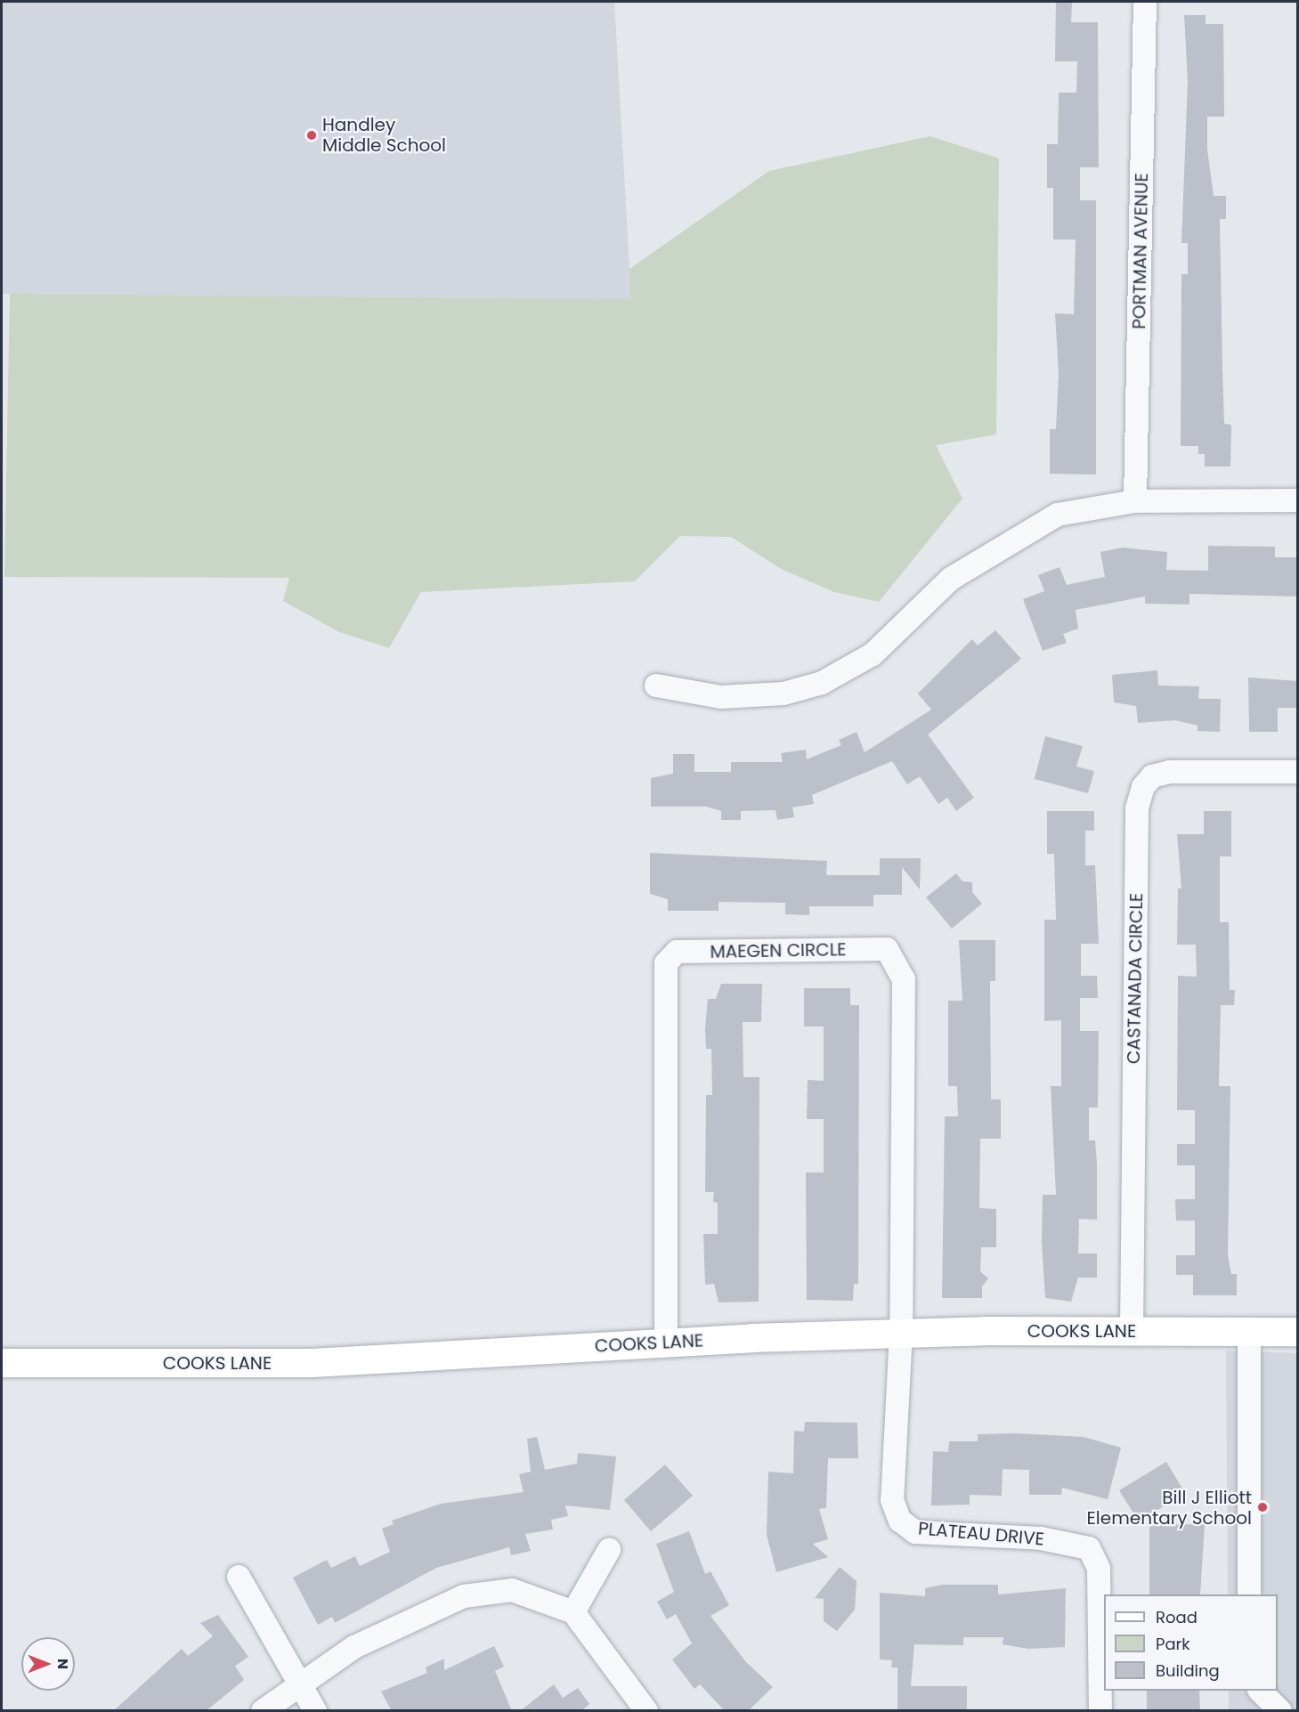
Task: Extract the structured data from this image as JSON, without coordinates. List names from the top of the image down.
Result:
{
  "streets": {
    "main road": ["COOKS LANE"],
    "street": [
      "PORTMAN AVENUE",
      "MAEGEN CIRCLE",
      "CASTANADA CIRCLE",
      "PLATEAU DRIVE"
    ]
  },
  "crossings": [
    ["MAEGEN CIRCLE", "COOKS LANE"],
    ["MAEGEN CIRCLE", "PLATEAU DRIVE"],
    ["CASTANADA CIRCLE", "COOKS LANE"],
    ["COOKS LANE", "PLATEAU DRIVE"]
  ],
  "places": ["Handley Middle School", "Bill J Elliott Elementary School"],
  "legend": ["Road", "Park", "Building"],
  "north": "right"
}
